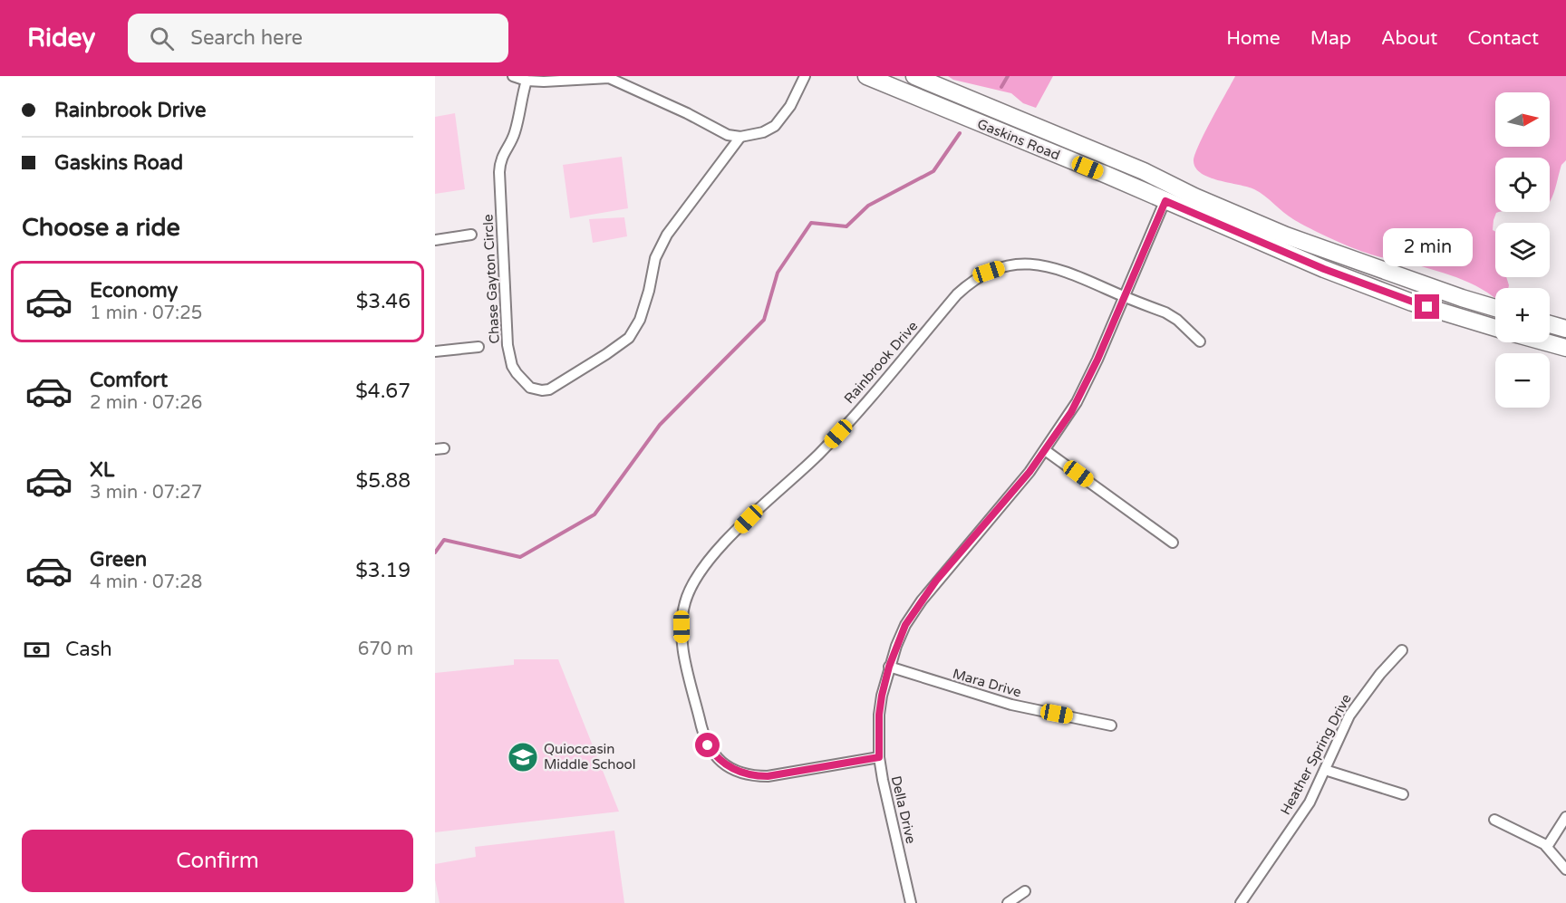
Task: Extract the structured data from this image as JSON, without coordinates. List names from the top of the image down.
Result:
{
  "streets": {
    "main road": ["Gaskins Road"],
    "street": [
      "Chase Gayton Circle",
      "Rainbrook Drive",
      "Mara Drive",
      "Heather Spring Drive",
      "Della Drive"
    ]
  },
  "crossings": [
    ["Gaskins Road", "Della Drive"],
    ["Rainbrook Drive", "Della Drive"],
    ["Mara Drive", "Della Drive"]
  ],
  "places": {
    "school or university": ["Quioccasin Middle School"]
  },
  "north": "right",
  "page": {
    "header": "Ridey",
    "search": "Search here",
    "nav": [
      "Home",
      "Map",
      "About",
      "Contact"
    ],
    "banner": ["Rainbrook Drive", "Gaskins Road"],
    "map_buttons": ["+", "−"],
    "heading": "Choose a ride",
    "bubble": "2 min",
    "list": [
      {
        "name": "Economy",
        "note": "1 min · 07:25",
        "value": "$3.46"
      },
      {
        "name": "Comfort",
        "note": "2 min · 07:26",
        "value": "$4.67"
      },
      {
        "name": "XL",
        "note": "3 min · 07:27",
        "value": "$5.88"
      },
      {
        "name": "Green",
        "note": "4 min · 07:28",
        "value": "$3.19"
      }
    ],
    "pay": ["Cash", "670 m"],
    "buttons": "Confirm"
  }
}
